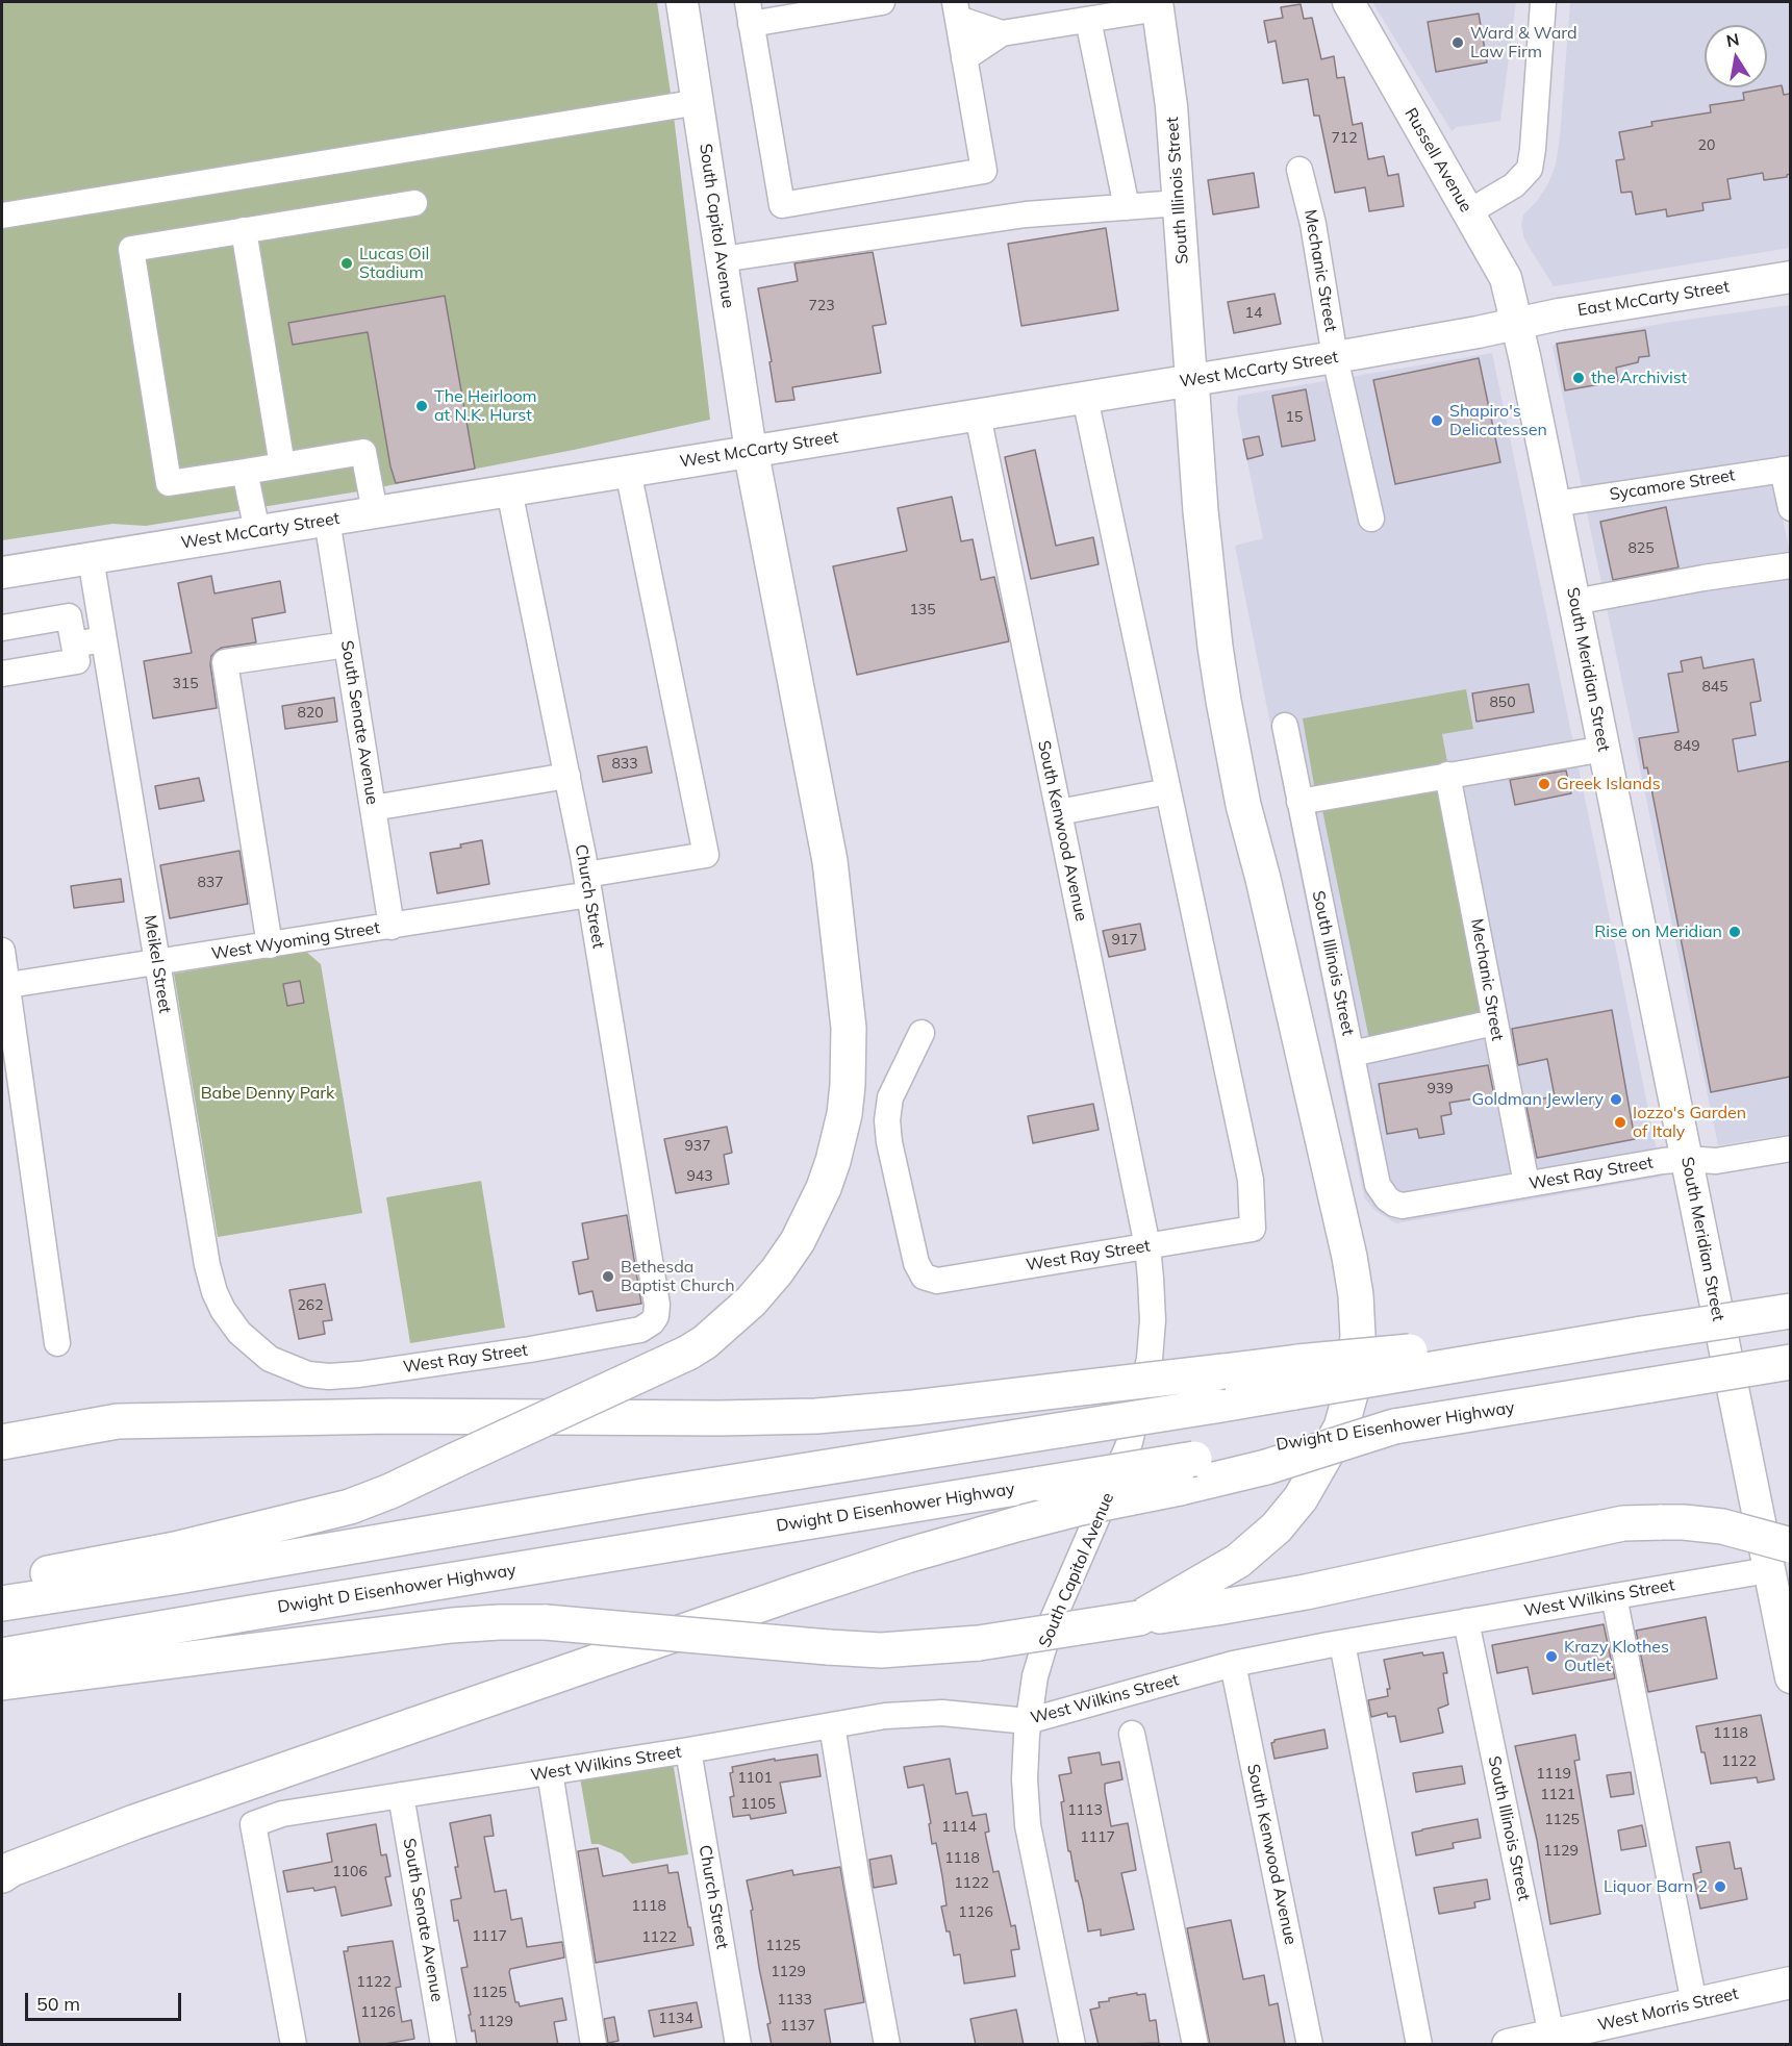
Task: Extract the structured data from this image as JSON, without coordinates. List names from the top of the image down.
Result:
{
  "streets": {
    "highway": ["Dwight D Eisenhower Highway"],
    "main road": [
      "Russell Avenue",
      "South Illinois Street",
      "South Capitol Avenue",
      "East McCarty Street",
      "West McCarty Street",
      "South Meridian Street",
      "West Morris Street"
    ],
    "street": [
      "Mechanic Street",
      "Sycamore Street",
      "South Senate Avenue",
      "South Kenwood Avenue",
      "Church Street",
      "West Wyoming Street",
      "Meikel Street",
      "West Ray Street",
      "West Wilkins Street"
    ]
  },
  "crossings": [
    ["Russell Avenue", "East McCarty Street"],
    ["Russell Avenue", "West McCarty Street"],
    ["Russell Avenue", "South Meridian Street"],
    ["South Illinois Street", "West McCarty Street"],
    ["South Illinois Street", "West Ray Street"],
    ["South Illinois Street", "West Wilkins Street"],
    ["South Illinois Street", "West Morris Street"],
    ["South Capitol Avenue", "West McCarty Street"],
    ["South Capitol Avenue", "South Kenwood Avenue"],
    ["South Capitol Avenue", "West Ray Street"],
    ["South Capitol Avenue", "West Wilkins Street"],
    ["Mechanic Street", "West McCarty Street"],
    ["Mechanic Street", "West Ray Street"],
    ["East McCarty Street", "West McCarty Street"],
    ["East McCarty Street", "South Meridian Street"],
    ["West McCarty Street", "South Meridian Street"],
    ["West McCarty Street", "South Senate Avenue"],
    ["West McCarty Street", "South Kenwood Avenue"],
    ["West McCarty Street", "Church Street"],
    ["West McCarty Street", "West Wyoming Street"],
    ["West McCarty Street", "Meikel Street"],
    ["Sycamore Street", "South Meridian Street"],
    ["South Meridian Street", "West Ray Street"],
    ["South Meridian Street", "West Wilkins Street"],
    ["South Senate Avenue", "West Wyoming Street"],
    ["South Senate Avenue", "West Wilkins Street"],
    ["South Kenwood Avenue", "West Ray Street"],
    ["South Kenwood Avenue", "West Wilkins Street"],
    ["Church Street", "West Wyoming Street"],
    ["Church Street", "West Ray Street"],
    ["Church Street", "West Wilkins Street"],
    ["West Wyoming Street", "Meikel Street"],
    ["Meikel Street", "West Ray Street"]
  ],
  "parks": ["Babe Denny Park"],
  "places": [
    "Ward & Ward Law Firm",
    "Lucas Oil Stadium",
    "the Archivist",
    "The Heirloom at N.K. Hurst",
    "Shapiro's Delicatessen",
    "Greek Islands",
    "Rise on Meridian",
    "Goldman Jewlery",
    "Iozzo's Garden of Italy",
    "Bethesda Baptist Church",
    "Krazy Klothes Outlet",
    "Liquor Barn 2"
  ],
  "house_numbers": [
    "712",
    "20",
    "723",
    "14",
    "15",
    "825",
    "135",
    "315",
    "845",
    "850",
    "820",
    "849",
    "833",
    "837",
    "917",
    "939",
    "937",
    "943",
    "262",
    "1118",
    "1122",
    "1119",
    "1101",
    "1121",
    "1105",
    "1113",
    "1125",
    "1114",
    "1117",
    "1129",
    "1118",
    "1106",
    "1122",
    "1118",
    "1126",
    "1117",
    "1122",
    "1125",
    "1129",
    "1122",
    "1125",
    "1133",
    "1126",
    "1134",
    "1129",
    "1137"
  ],
  "scale_bar": "50 m",
  "north": "top"
}
